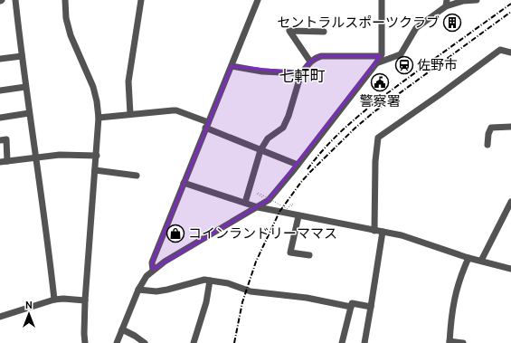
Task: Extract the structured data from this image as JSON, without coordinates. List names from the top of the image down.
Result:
{
  "districts": ["七軒町"],
  "places": {
    "building": ["セントラルスポーツクラブ"],
    "station": ["佐野市"],
    "public building": ["警察署"],
    "shop": ["コインランドリーママス"]
  },
  "north": "top"
}
